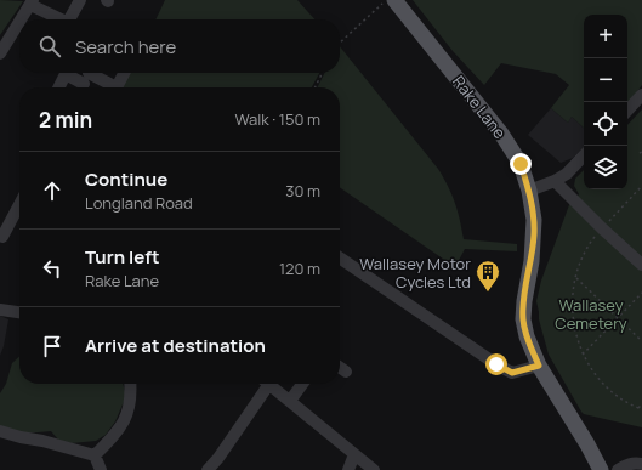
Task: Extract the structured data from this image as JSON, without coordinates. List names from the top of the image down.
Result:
{
  "streets": {
    "main road": ["Rake Lane"]
  },
  "parks": ["Wallasey Cemetery"],
  "places": {
    "building": ["Wallasey Motor Cycles Ltd"]
  },
  "page": {
    "map_buttons": ["+", "−"],
    "search": "Search here",
    "heading": ["2 min", "Walk · 150 m"],
    "list": [
      ["Continue", "Longland Road", "30 m"],
      ["Turn left", "Rake Lane", "120 m"],
      "Arrive at destination"
    ]
  }
}
